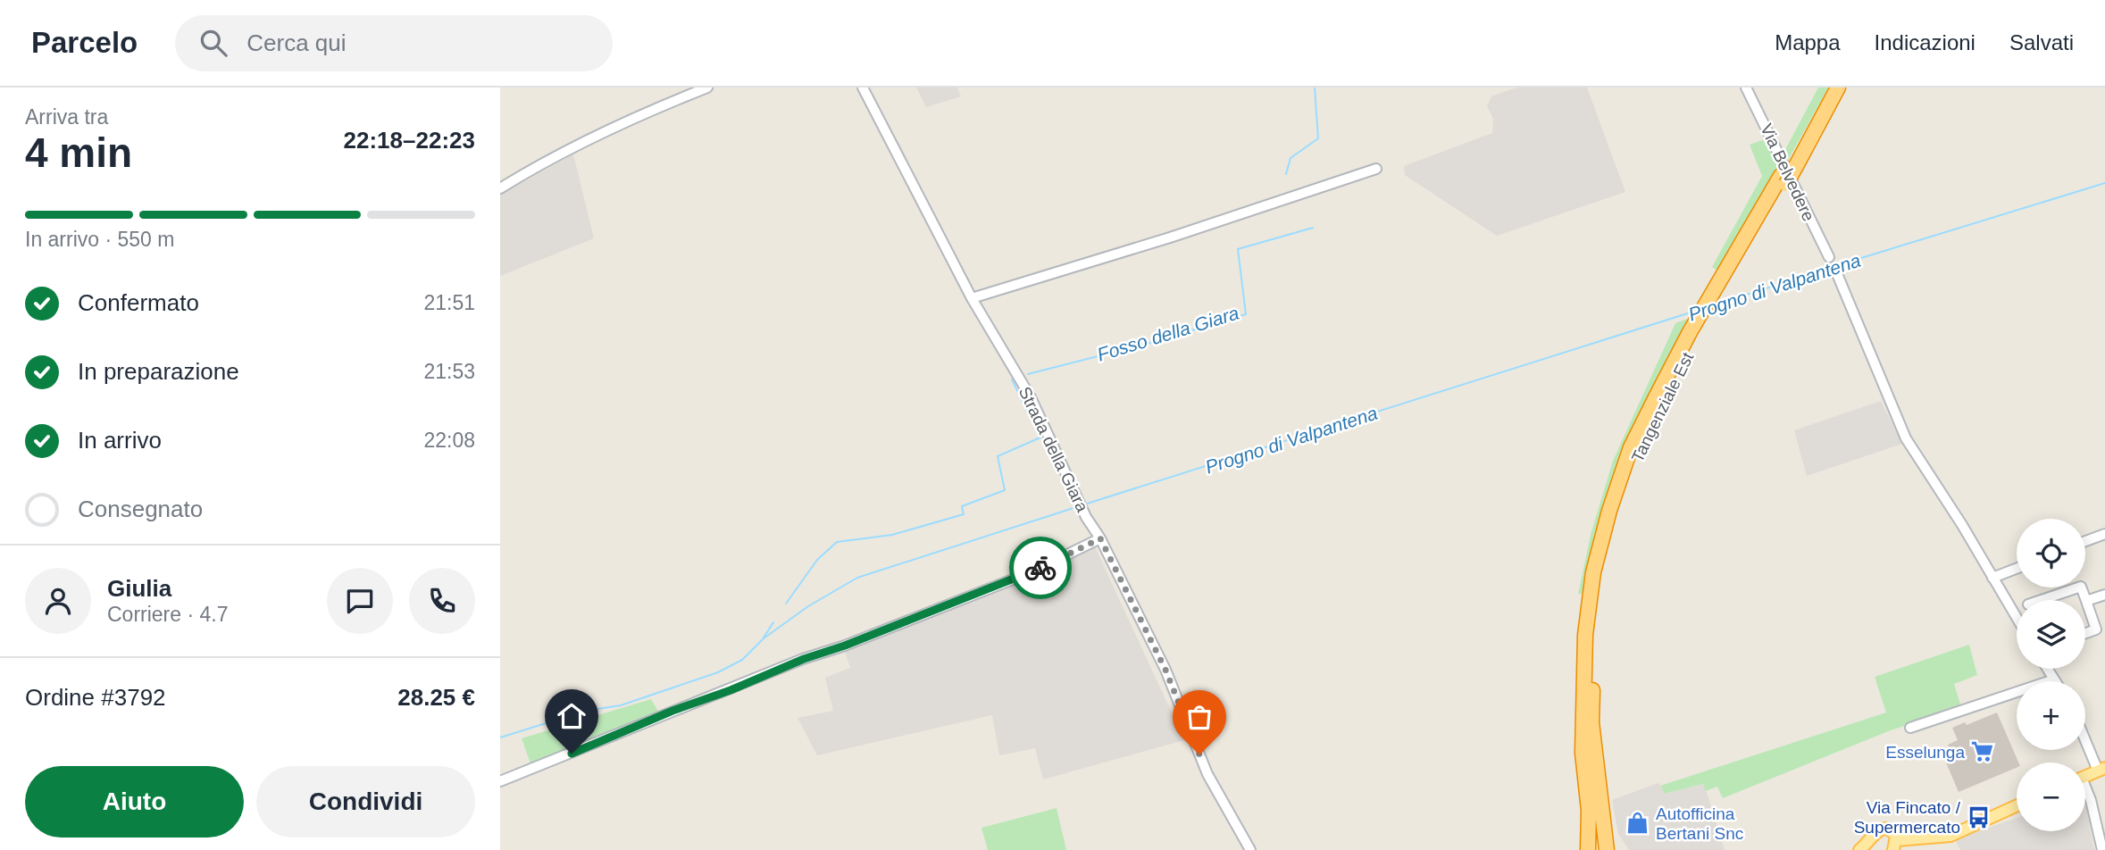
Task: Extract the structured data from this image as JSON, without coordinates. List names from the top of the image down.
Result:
{
  "streets": {
    "highway": ["Tangenziale Est"],
    "street": ["Via Belvedere", "Strada della Giara"]
  },
  "water": ["Progno di Valpantena", "Fosso della Giara"],
  "places": {
    "supermarket": ["Esselunga"],
    "bus stop": ["Via Fincato / Supermercato"],
    "shop": ["Autofficina Bertani Snc"]
  },
  "page": {
    "header": "Parcelo",
    "search": "Cerca qui",
    "nav": ["Mappa", "Indicazioni", "Salvati"],
    "heading": ["4 min", "Arriva tra", "22:18–22:23"],
    "panel": [
      "Giulia",
      "Corriere · 4.7",
      "Ordine #3792",
      "28.25 €"
    ],
    "bar": "In arrivo · 550 m",
    "list": [
      ["Confermato", "21:51"],
      ["In preparazione", "21:53"],
      ["In arrivo", "22:08"],
      "Consegnato"
    ],
    "map_buttons": ["+", "−"],
    "buttons": ["Aiuto", "Condividi"]
  }
}
